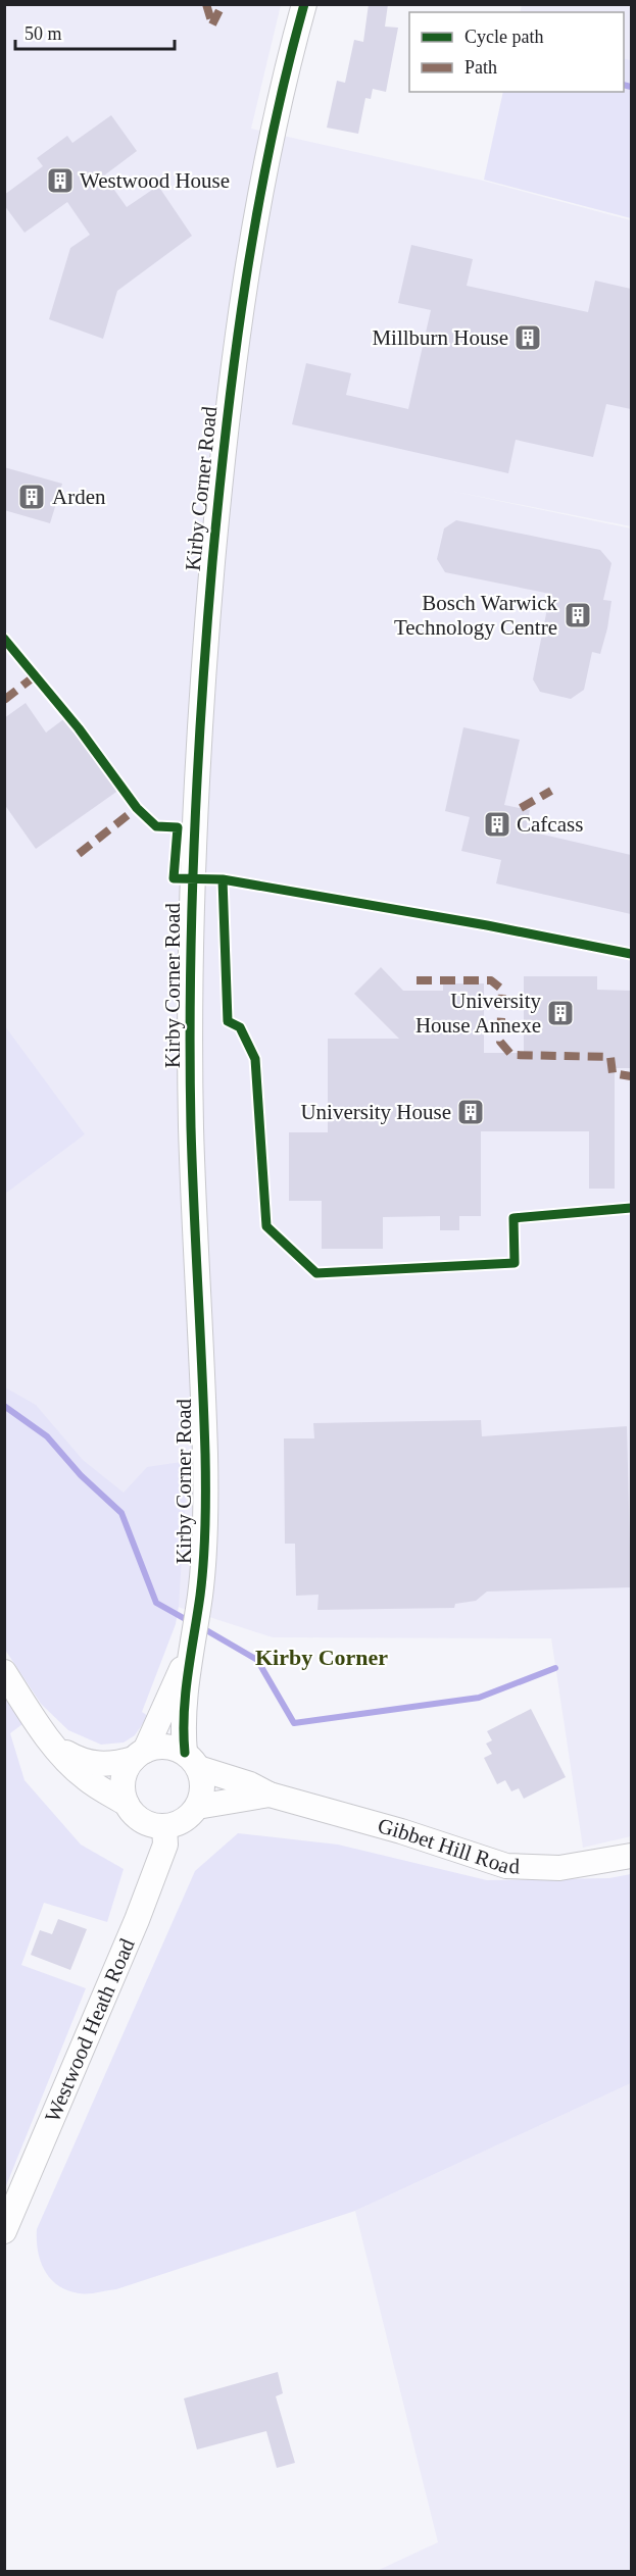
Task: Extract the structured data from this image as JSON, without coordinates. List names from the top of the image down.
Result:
{
  "streets": {
    "street": ["Kirby Corner Road", "Gibbet Hill Road", "Westwood Heath Road"]
  },
  "crossings": [
    ["Kirby Corner Road", "Gibbet Hill Road"],
    ["Kirby Corner Road", "Westwood Heath Road"],
    ["Gibbet Hill Road", "Westwood Heath Road"]
  ],
  "districts": ["Kirby Corner"],
  "places": {
    "building": [
      "Westwood House",
      "Millburn House",
      "Arden",
      "Bosch Warwick Technology Centre",
      "Cafcass",
      "University House Annexe",
      "University House"
    ]
  },
  "legend": ["Cycle path", "Path"],
  "scale_bar": "50 m"
}
